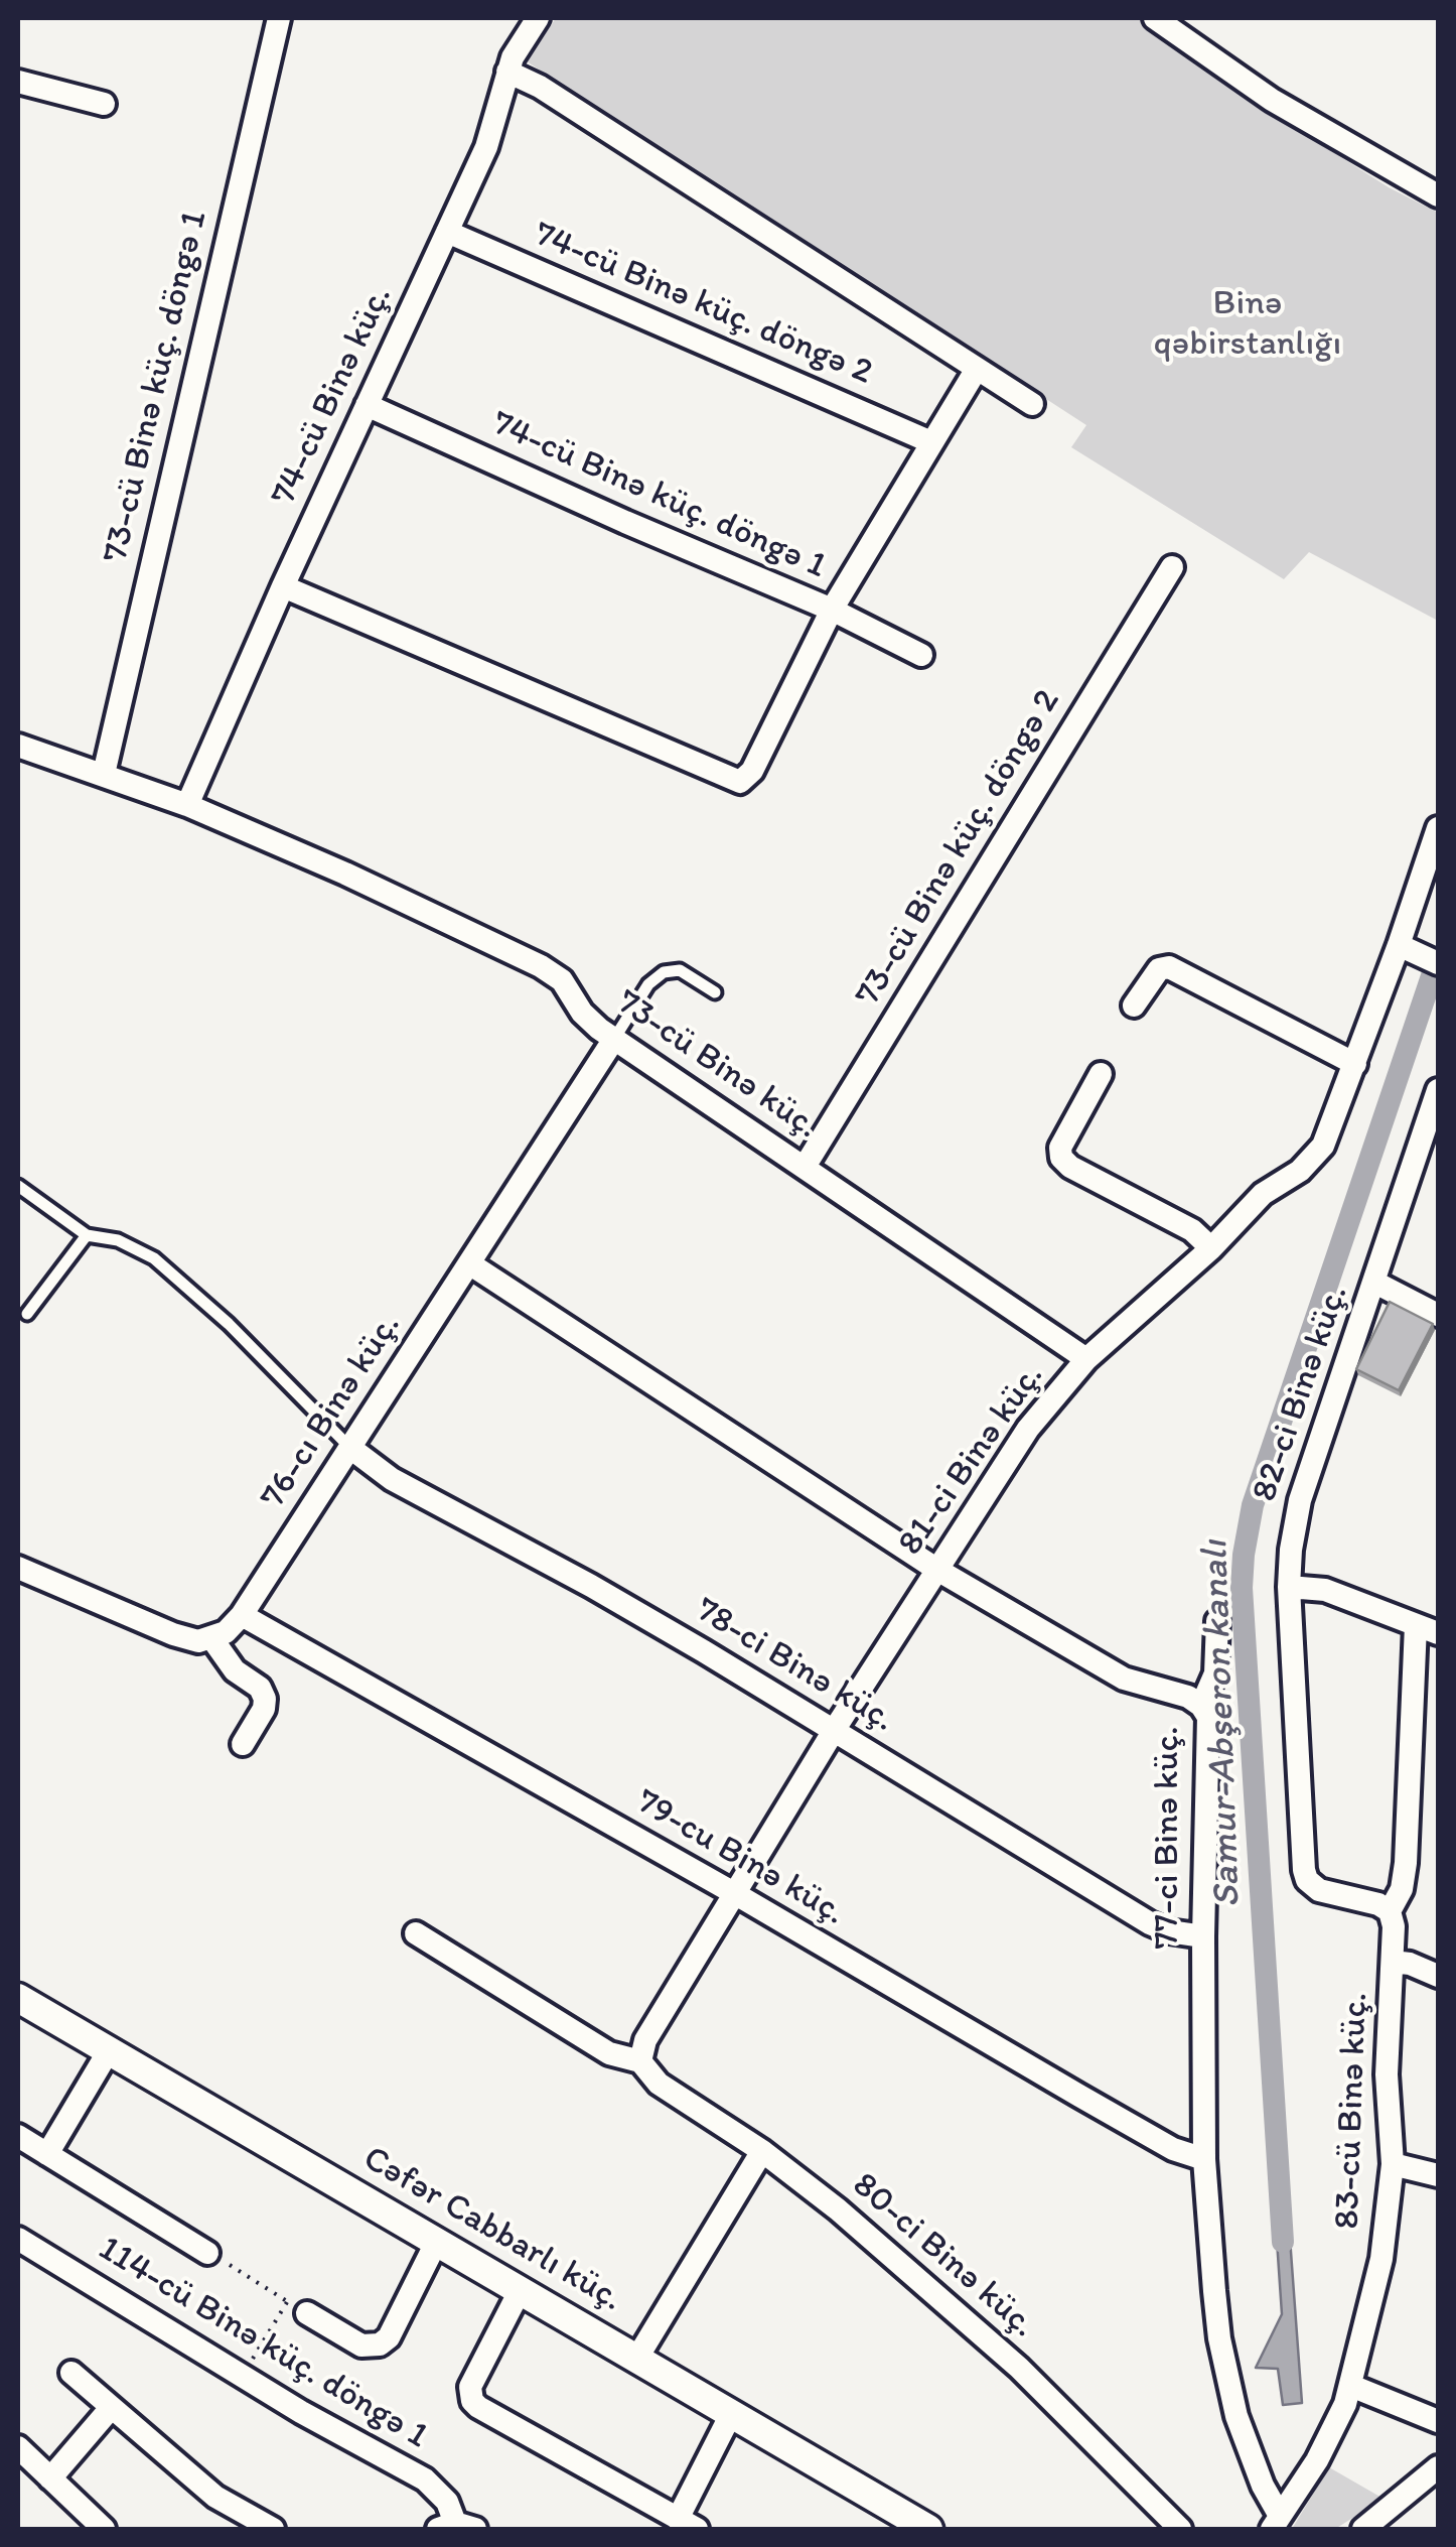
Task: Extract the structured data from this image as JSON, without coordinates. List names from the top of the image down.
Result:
{
  "streets": {
    "street": [
      "74-cü Binə küç. döngə 2",
      "73-cü Binə küç. döngə 1",
      "74-cü Binə küç.",
      "74-cü Binə küç. döngə 1",
      "73-cü Binə küç. döngə 2",
      "73-cü Binə küç.",
      "82-ci Binə küç.",
      "76-cı Binə küç.",
      "81-ci Binə küç.",
      "78-ci Binə küç.",
      "77-ci Binə küç.",
      "79-cu Binə küç.",
      "83-cü Binə küç.",
      "Cəfər Cabbarlı küç.",
      "80-ci Binə küç.",
      "114-cü Binə küç. döngə 1"
    ]
  },
  "crossings": [
    ["74-cü Binə küç. döngə 2", "74-cü Binə küç."],
    ["73-cü Binə küç. döngə 1", "73-cü Binə küç."],
    ["74-cü Binə küç.", "74-cü Binə küç. döngə 1"],
    ["74-cü Binə küç.", "73-cü Binə küç."],
    ["73-cü Binə küç. döngə 2", "73-cü Binə küç."],
    ["73-cü Binə küç.", "76-cı Binə küç."],
    ["73-cü Binə küç.", "81-ci Binə küç."],
    ["82-ci Binə küç.", "83-cü Binə küç."],
    ["76-cı Binə küç.", "78-ci Binə küç."],
    ["76-cı Binə küç.", "77-ci Binə küç."],
    ["76-cı Binə küç.", "79-cu Binə küç."],
    ["81-ci Binə küç.", "78-ci Binə küç."],
    ["81-ci Binə küç.", "77-ci Binə küç."],
    ["81-ci Binə küç.", "79-cu Binə küç."],
    ["81-ci Binə küç.", "80-ci Binə küç."],
    ["78-ci Binə küç.", "77-ci Binə küç."],
    ["77-ci Binə küç.", "79-cu Binə küç."],
    ["77-ci Binə küç.", "83-cü Binə küç."]
  ],
  "water": ["Samur-Abşeron kanalı"],
  "parks": ["Binə qəbirstanlığı"]
}
